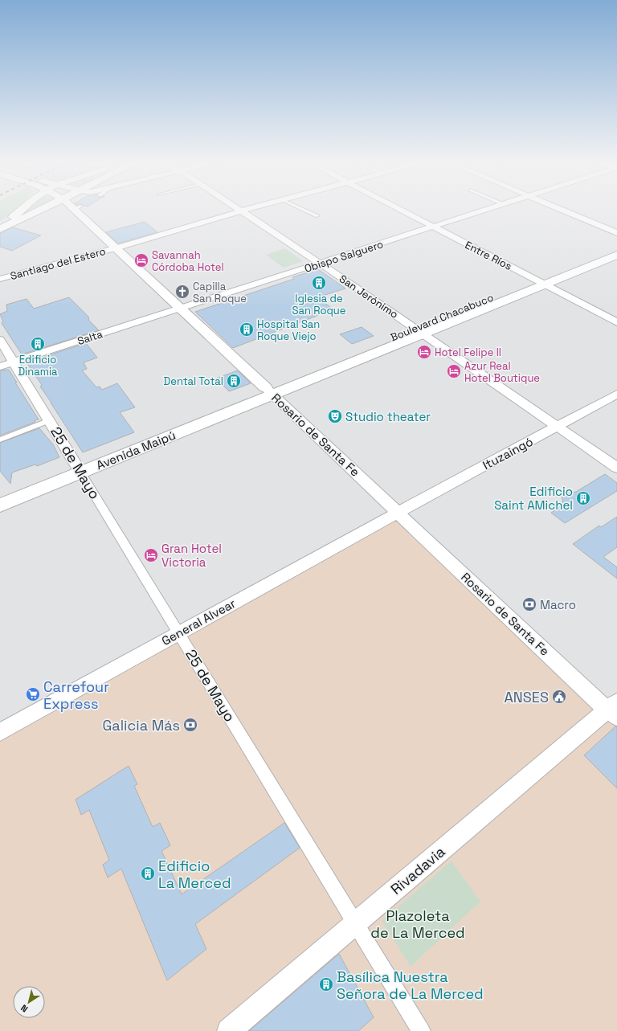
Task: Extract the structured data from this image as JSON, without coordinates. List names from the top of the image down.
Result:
{
  "streets": {
    "main road": ["Boulevard Chacabuco", "Rosario de Santa Fe", "Avenida Maipú"],
    "street": [
      "Entre Ríos",
      "Obispo Salguero",
      "Santiago del Estero",
      "San Jerónimo",
      "Salta",
      "Ituzaingó",
      "25 de Mayo",
      "General Alvear",
      "Rivadavia"
    ]
  },
  "crossings": [
    ["Entre Ríos", "Obispo Salguero"],
    ["Entre Ríos", "Boulevard Chacabuco"],
    ["Obispo Salguero", "San Jerónimo"],
    ["Obispo Salguero", "Salta"],
    ["Obispo Salguero", "Rosario de Santa Fe"],
    ["Santiago del Estero", "San Jerónimo"],
    ["Santiago del Estero", "Rosario de Santa Fe"],
    ["San Jerónimo", "Boulevard Chacabuco"],
    ["San Jerónimo", "Ituzaingó"],
    ["Boulevard Chacabuco", "Rosario de Santa Fe"],
    ["Boulevard Chacabuco", "Avenida Maipú"],
    ["Salta", "Rosario de Santa Fe"],
    ["Salta", "25 de Mayo"],
    ["Rosario de Santa Fe", "Avenida Maipú"],
    ["Rosario de Santa Fe", "Ituzaingó"],
    ["Rosario de Santa Fe", "General Alvear"],
    ["Rosario de Santa Fe", "Rivadavia"],
    ["Avenida Maipú", "25 de Mayo"],
    ["Ituzaingó", "General Alvear"],
    ["25 de Mayo", "General Alvear"],
    ["25 de Mayo", "Rivadavia"]
  ],
  "parks": ["Plazoleta de La Merced"],
  "places": {
    "hotel": [
      "Savannah Córdoba Hotel",
      "Hotel Felipe II",
      "Azur Real Hotel Boutique",
      "Gran Hotel Victoria"
    ],
    "building": [
      "Iglesia de San Roque",
      "Hospital San Roque Viejo",
      "Edificio Dinamia",
      "Dental Total",
      "Edificio Saint AMichel",
      "Edificio La Merced",
      "Basílica Nuestra Señora de La Merced"
    ],
    "church": ["Capilla San Roque"],
    "theatre": ["Studio theater"],
    "bank": ["Macro", "Galicia Más"],
    "supermarket": ["Carrefour Express"],
    "public building": ["ANSES"]
  },
  "north": "bottom left"
}
